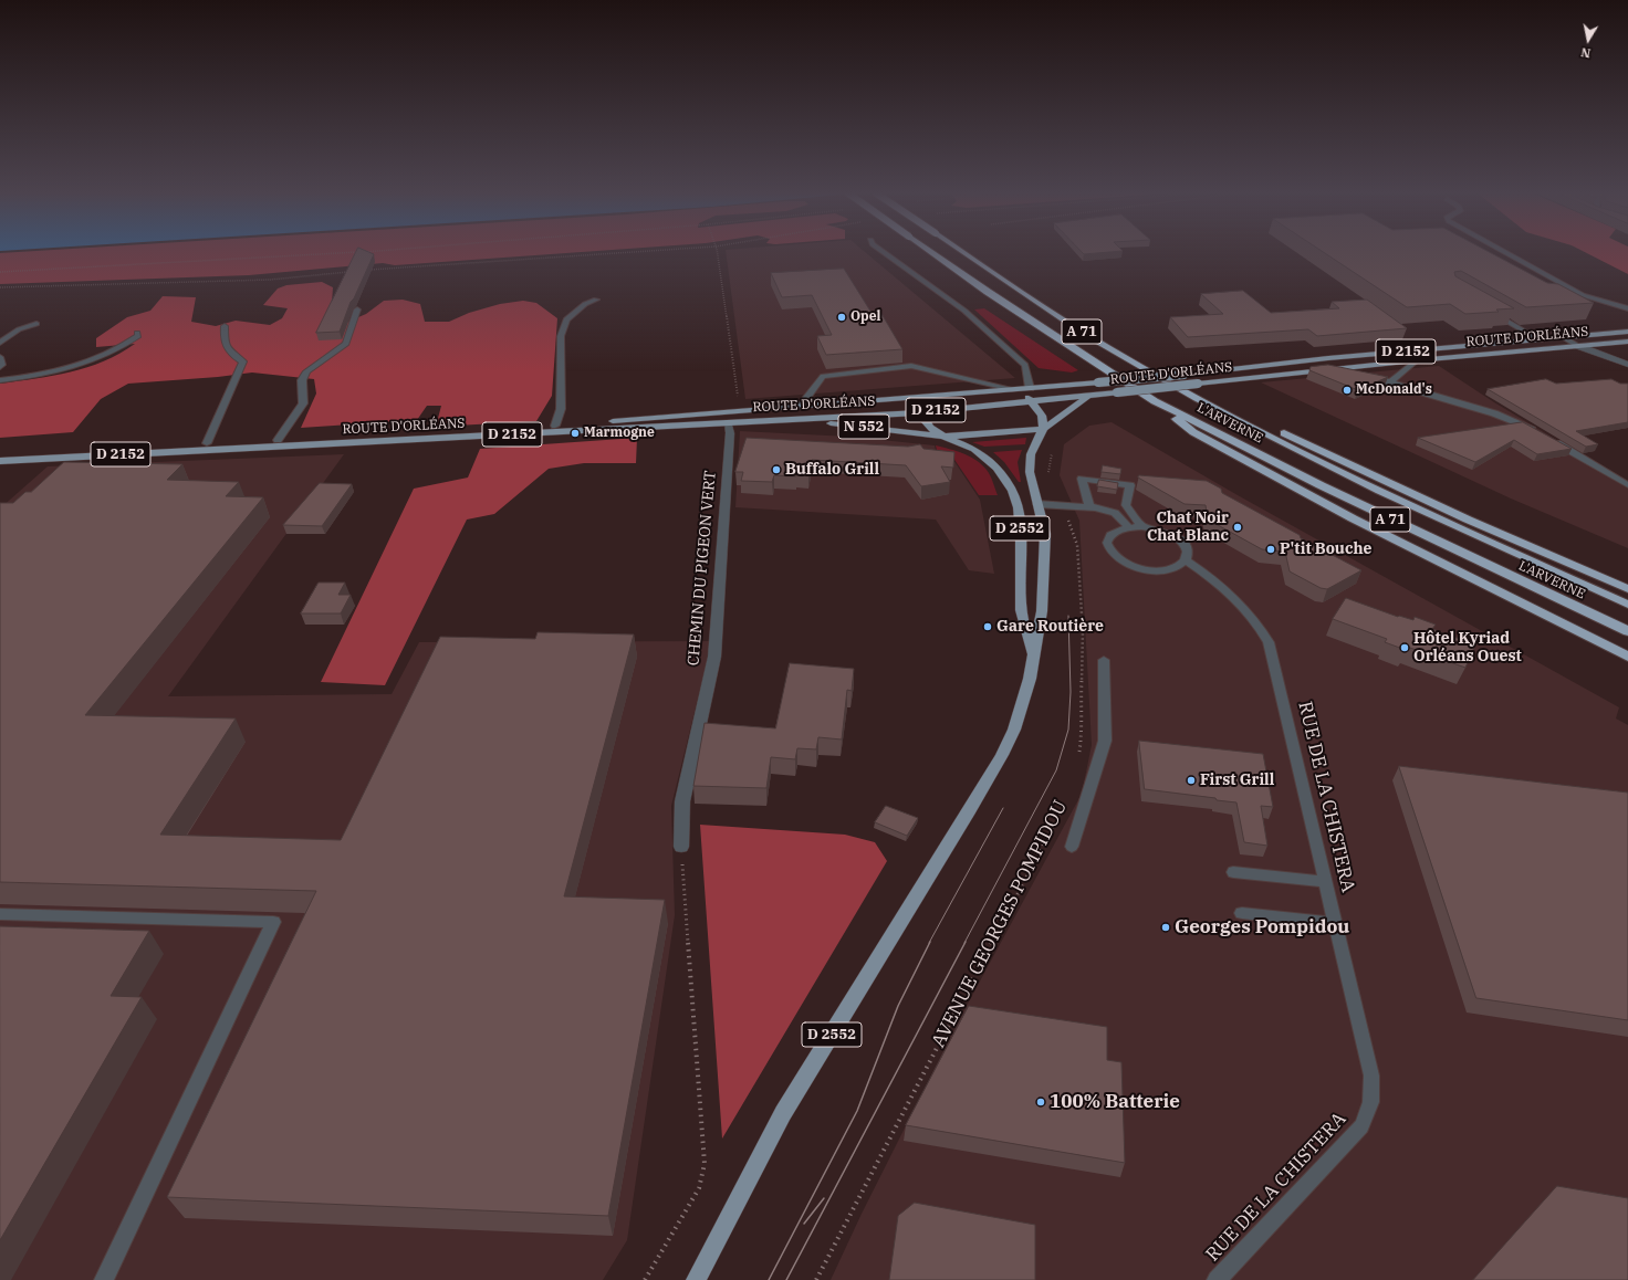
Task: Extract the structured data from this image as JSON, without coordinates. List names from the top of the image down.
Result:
{
  "streets": {
    "highway": ["A 71", "L'ARVERNE"],
    "main road": [
      "ROUTE D'ORLÉANS",
      "D 2152",
      "N 552",
      "D 2552"
    ],
    "street": ["CHEMIN DU PIGEON VERT"],
    "lane": ["RUE DE LA CHISTERA"],
    "path": ["AVENUE GEORGES POMPIDOU"]
  },
  "crossings": [
    ["ROUTE D'ORLÉANS", "N 552"],
    ["ROUTE D'ORLÉANS", "CHEMIN DU PIGEON VERT"],
    ["N 552", "D 2552"]
  ],
  "places": [
    "Opel",
    "McDonald's",
    "Marmogne",
    "Buffalo Grill",
    "Chat Noir Chat Blanc",
    "P'tit Bouche",
    "Gare Routière",
    "Hôtel Kyriad Orléans Ouest",
    "First Grill",
    "Georges Pompidou",
    "100% Batterie"
  ],
  "north": "bottom"
}
